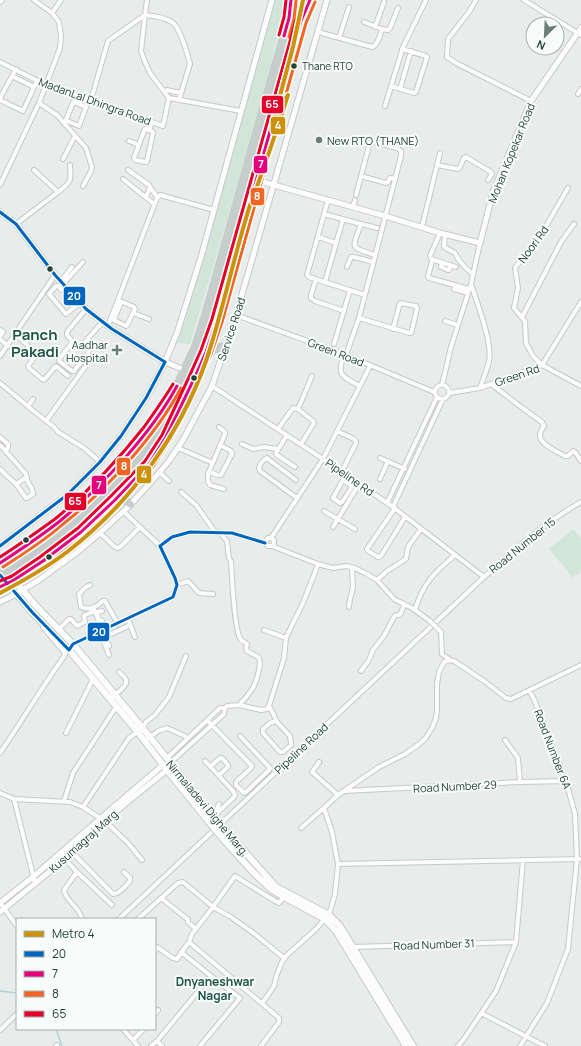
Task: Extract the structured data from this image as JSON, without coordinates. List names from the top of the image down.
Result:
{
  "streets": {
    "main road": ["Nirmaladevi Dighe Marg,"],
    "street": [
      "MadanLal Dhingra Road",
      "Mohan Kopekar Road",
      "Noori Rd",
      "Service Road",
      "Green Road",
      "Green Rd",
      "Pipeline Rd",
      "Road Number 15",
      "Pipeline Road",
      "Road Number 6A",
      "Road Number 29",
      "Kusumagraj Marg",
      "Road Number 31"
    ]
  },
  "crossings": [
    ["Noori Rd", "Green Rd"],
    ["Service Road", "Green Road"],
    ["Service Road", "Pipeline Rd"],
    ["Service Road", "Nirmaladevi Dighe Marg,"],
    ["Green Road", "Green Rd"],
    ["Pipeline Rd", "Road Number 15"],
    ["Pipeline Rd", "Pipeline Road"],
    ["Road Number 15", "Pipeline Road"],
    ["Road Number 6A", "Road Number 29"],
    ["Nirmaladevi Dighe Marg,", "Kusumagraj Marg"],
    ["Nirmaladevi Dighe Marg,", "Road Number 31"]
  ],
  "districts": ["Panch Pakadi", "Dnyaneshwar Nagar"],
  "places": {
    "other": ["Thane RTO", "New RTO (THANE)"],
    "health": ["Aadhar Hospital"]
  },
  "lines": [
    "metro line 4",
    "transit line 7",
    "transit line 65",
    "transit line 8",
    "transit line 20"
  ],
  "legend": [
    "Metro 4",
    "20",
    "7",
    "8",
    "65"
  ],
  "north": "bottom left"
}
